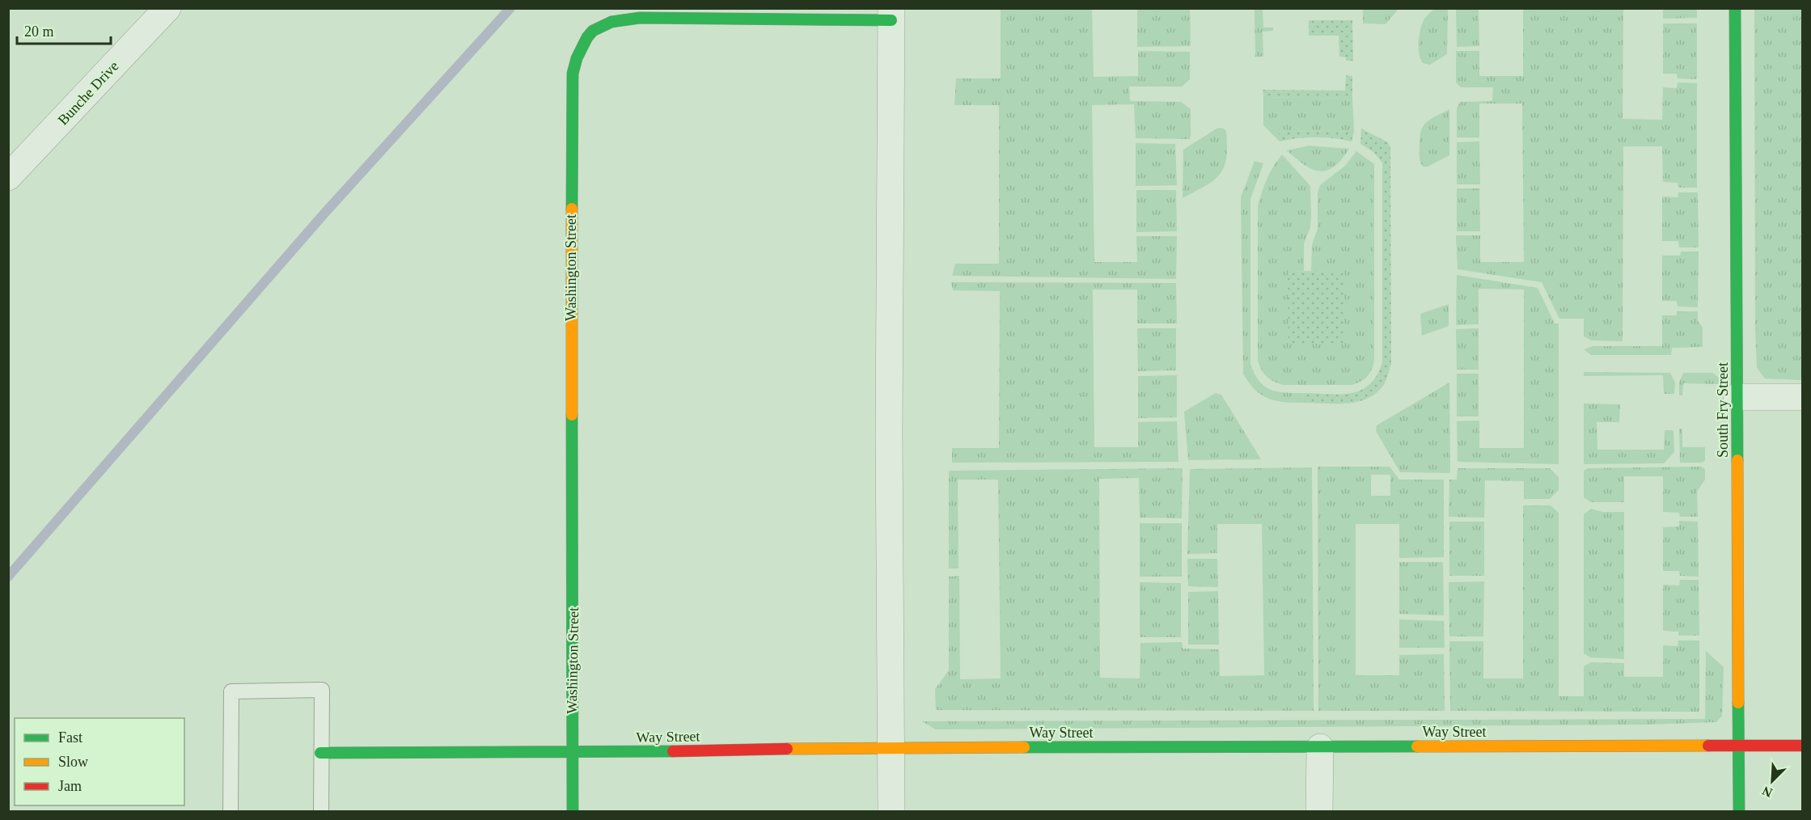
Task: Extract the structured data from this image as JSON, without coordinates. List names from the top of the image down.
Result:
{
  "streets": {
    "street": [
      "Bunche Drive",
      "Washington Street",
      "South Fry Street",
      "Way Street"
    ]
  },
  "crossings": [
    ["Washington Street", "Way Street"],
    ["South Fry Street", "Way Street"]
  ],
  "legend": ["Fast", "Slow", "Jam"],
  "scale_bar": "20 m",
  "north": "bottom left"
}
